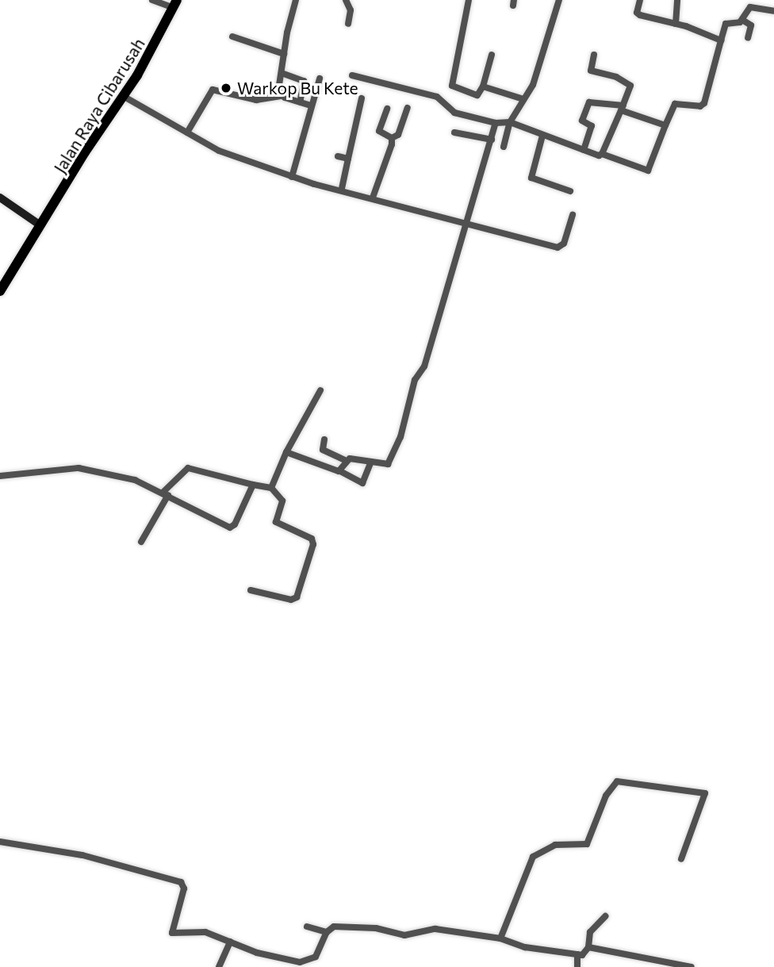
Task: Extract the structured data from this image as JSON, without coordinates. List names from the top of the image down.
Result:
{
  "streets": {
    "main road": ["Jalan Raya Cibarusah"]
  },
  "places": ["Warkop Bu Kete"]
}
